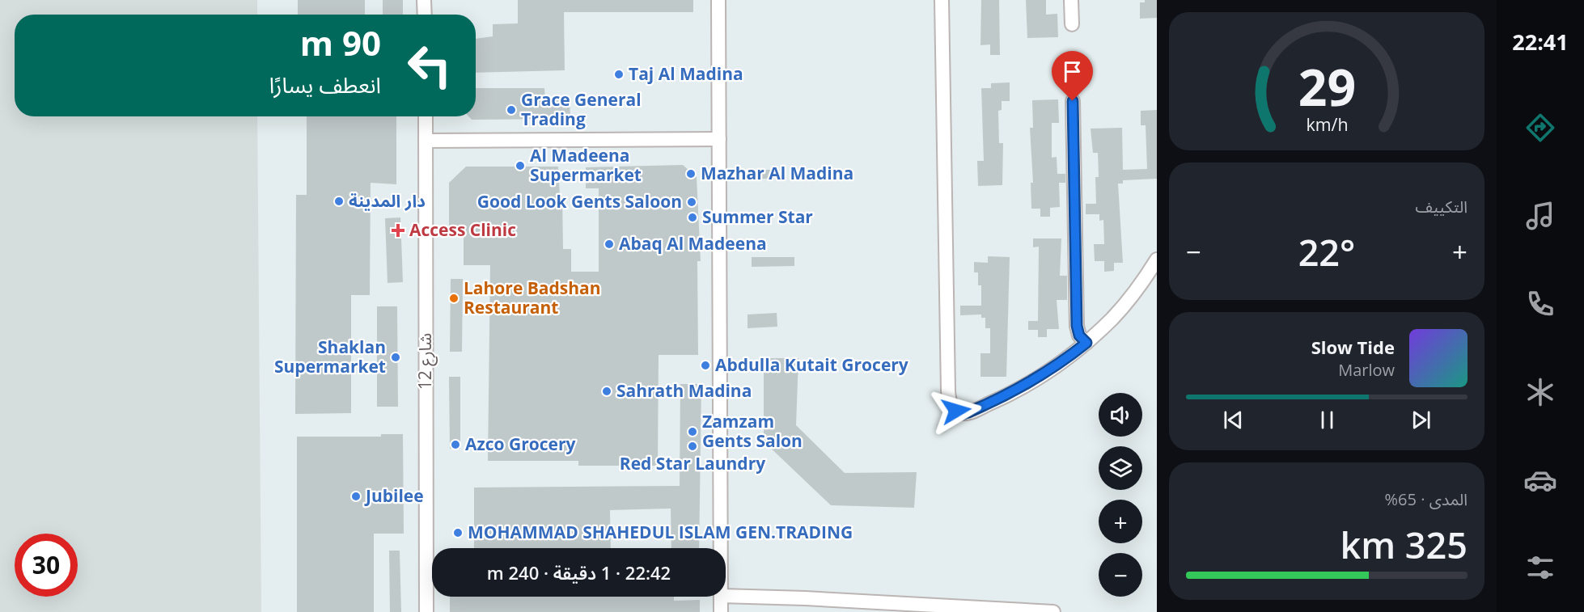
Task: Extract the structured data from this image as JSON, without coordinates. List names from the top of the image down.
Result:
{
  "streets": {
    "street": ["شارع 12"]
  },
  "places": {
    "other": [
      "Taj Al Madina",
      "Grace General Trading",
      "Al Madeena Supermarket",
      "Mazhar Al Madina",
      "دار المدينة",
      "Good Look Gents Saloon",
      "Summer Star",
      "Abaq Al Madeena",
      "Lahore Badshan Restaurant",
      "Shaklan Supermarket",
      "Abdulla Kutait Grocery",
      "Sahrath Madina",
      "Zamzam Gents Salon",
      "Azco Grocery",
      "Red Star Laundry",
      "Jubilee",
      "MOHAMMAD SHAHEDUL ISLAM GEN.TRADING"
    ],
    "health": ["Access Clinic"]
  },
  "page": {
    "tabs": "22:41",
    "turn": ["90 m", "انعطف يسارًا"],
    "tile": [
      "التكييف",
      ["المدى · 65%", "325 km"]
    ],
    "heat": ["−", "22°", "+"],
    "song": ["Slow Tide", "Marlow"],
    "map_buttons": ["+", "−"],
    "limit": "30",
    "trip": "22:42 · 1 دقيقة · 240 m",
    "gauge": ["29", "km/h"]
  }
}
